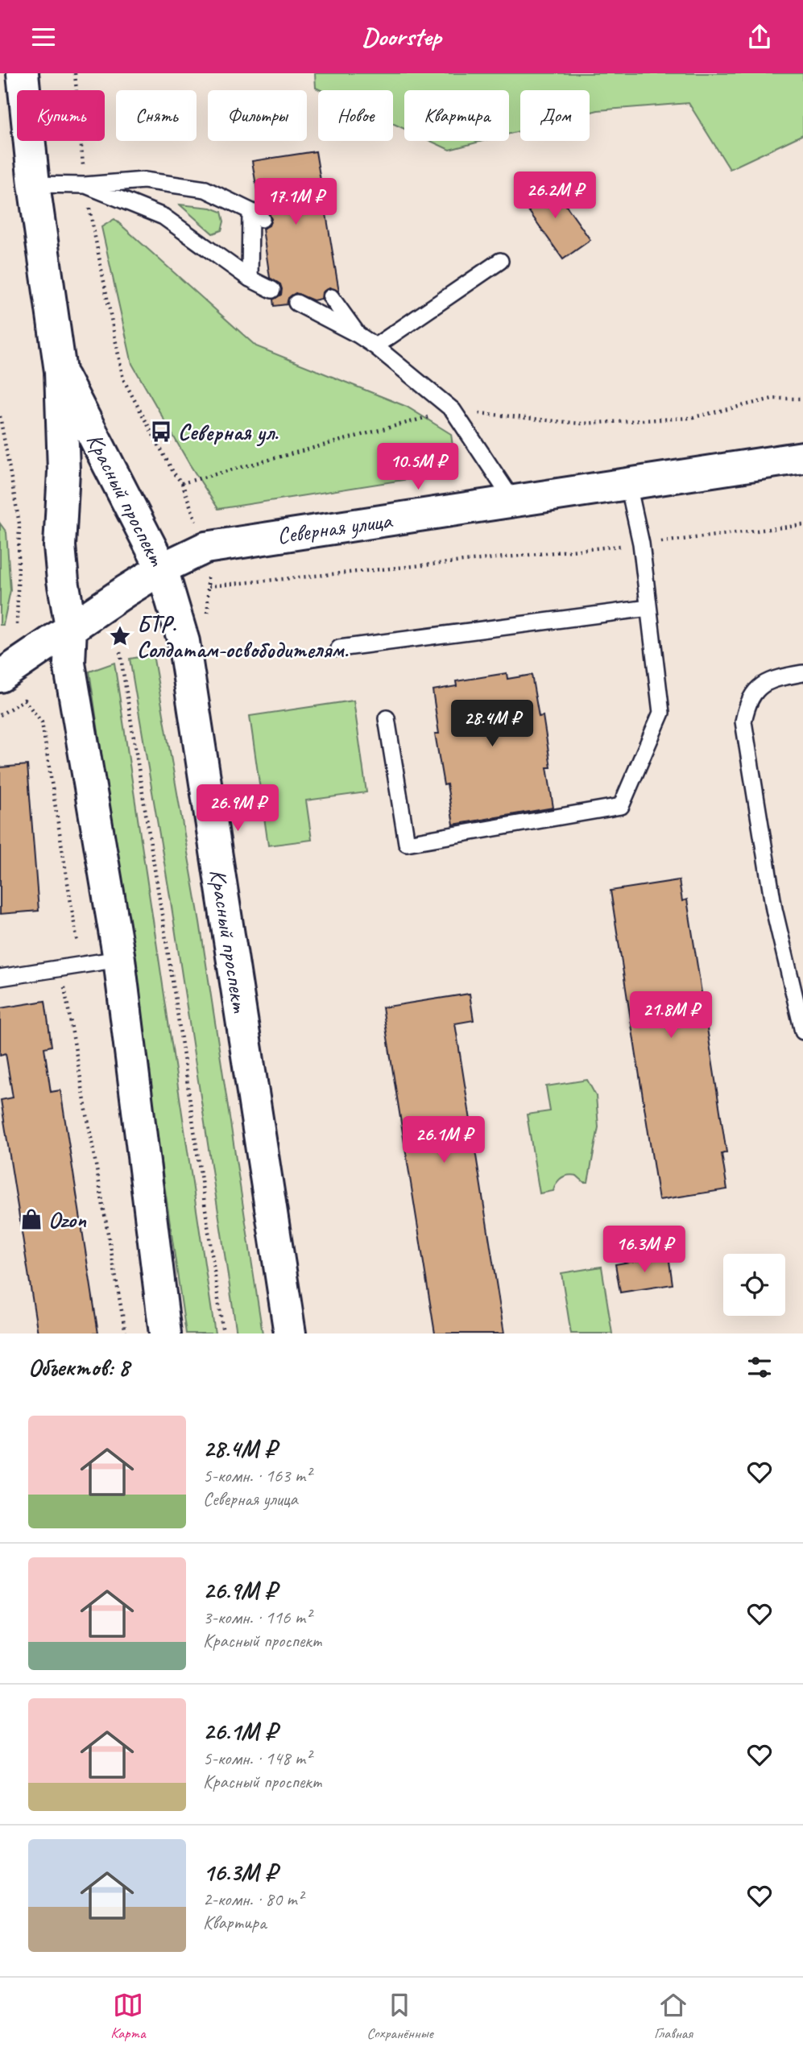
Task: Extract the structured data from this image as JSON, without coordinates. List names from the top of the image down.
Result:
{
  "streets": {
    "main road": ["Красный проспект", "Северная улица"]
  },
  "crossings": [
    ["Красный проспект", "Северная улица"]
  ],
  "places": {
    "bus stop": ["Северная ул."],
    "place": ["БТР. Солдатам-освободителям."],
    "shop": ["Ozon"]
  },
  "page": {
    "header": "Doorstep",
    "chip": [
      "Купить",
      "Снять",
      "Фильтры",
      "Новое",
      "Квартира",
      "Дом"
    ],
    "price": [
      "26.2M ₽",
      "17.1M ₽",
      "10.5M ₽",
      "28.4M ₽",
      "26.9M ₽",
      "21.8M ₽",
      "26.1M ₽",
      "16.3M ₽"
    ],
    "heading": "Объектов: 8",
    "list": [
      {
        "name": "28.4M ₽",
        "note": "5-комн. · 163 m² · Северная улица"
      },
      {
        "name": "26.9M ₽",
        "note": "3-комн. · 116 m² · Красный проспект"
      },
      {
        "name": "26.1M ₽",
        "note": "5-комн. · 148 m² · Красный проспект"
      },
      {
        "name": "16.3M ₽",
        "note": "2-комн. · 80 m² · Квартира"
      }
    ],
    "tabs": ["Карта", "Сохранённые", "Главная"]
  }
}
